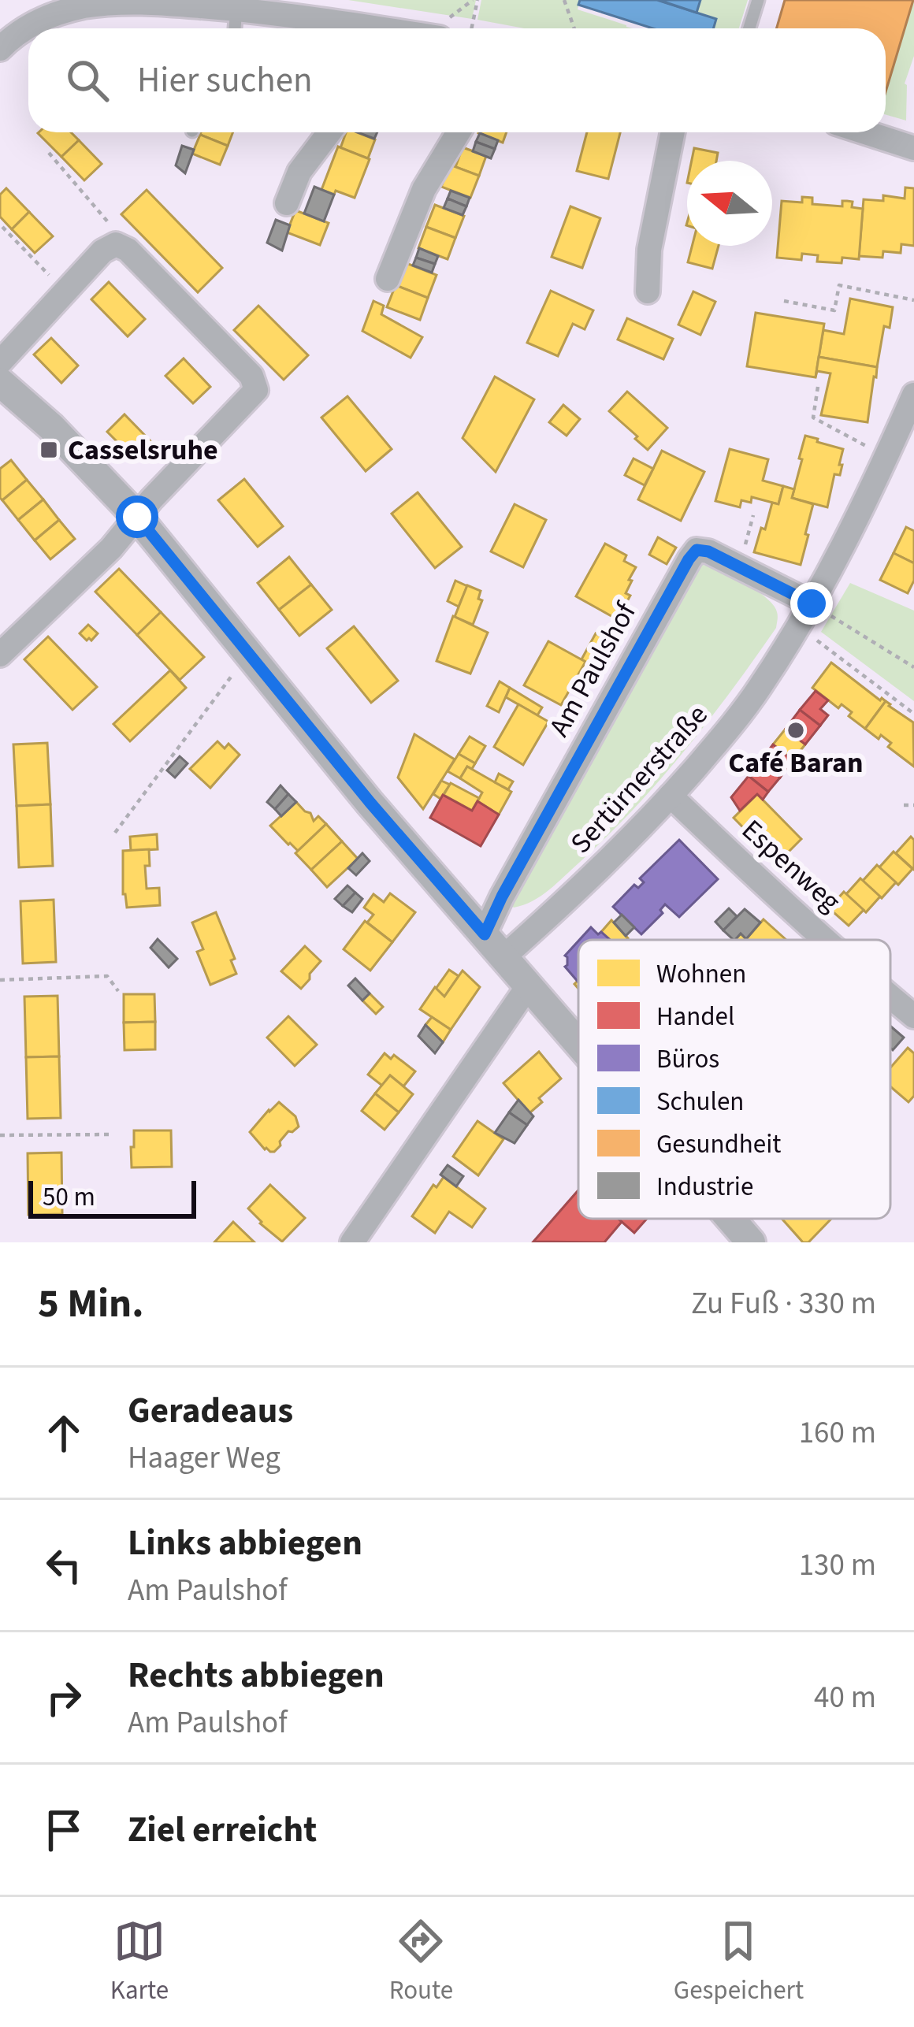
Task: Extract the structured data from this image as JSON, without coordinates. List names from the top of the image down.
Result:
{
  "streets": {
    "street": ["Am Paulshof", "Sertürnerstraße", "Espenweg"]
  },
  "crossings": [
    ["Am Paulshof", "Sertürnerstraße"],
    ["Sertürnerstraße", "Espenweg"]
  ],
  "places": {
    "transit": ["Casselsruhe"],
    "other": ["Café Baran"]
  },
  "legend": [
    "Wohnen",
    "Handel",
    "Büros",
    "Schulen",
    "Gesundheit",
    "Industrie"
  ],
  "scale_bar": "50 m",
  "north": "left",
  "page": {
    "search": "Hier suchen",
    "scale": "50 m",
    "heading": ["5 Min.", "Zu Fuß · 330 m"],
    "list": [
      ["Geradeaus", "Haager Weg", "160 m"],
      ["Links abbiegen", "Am Paulshof", "130 m"],
      ["Rechts abbiegen", "Am Paulshof", "40 m"],
      "Ziel erreicht"
    ],
    "nav": ["Karte", "Route", "Gespeichert"]
  }
}
